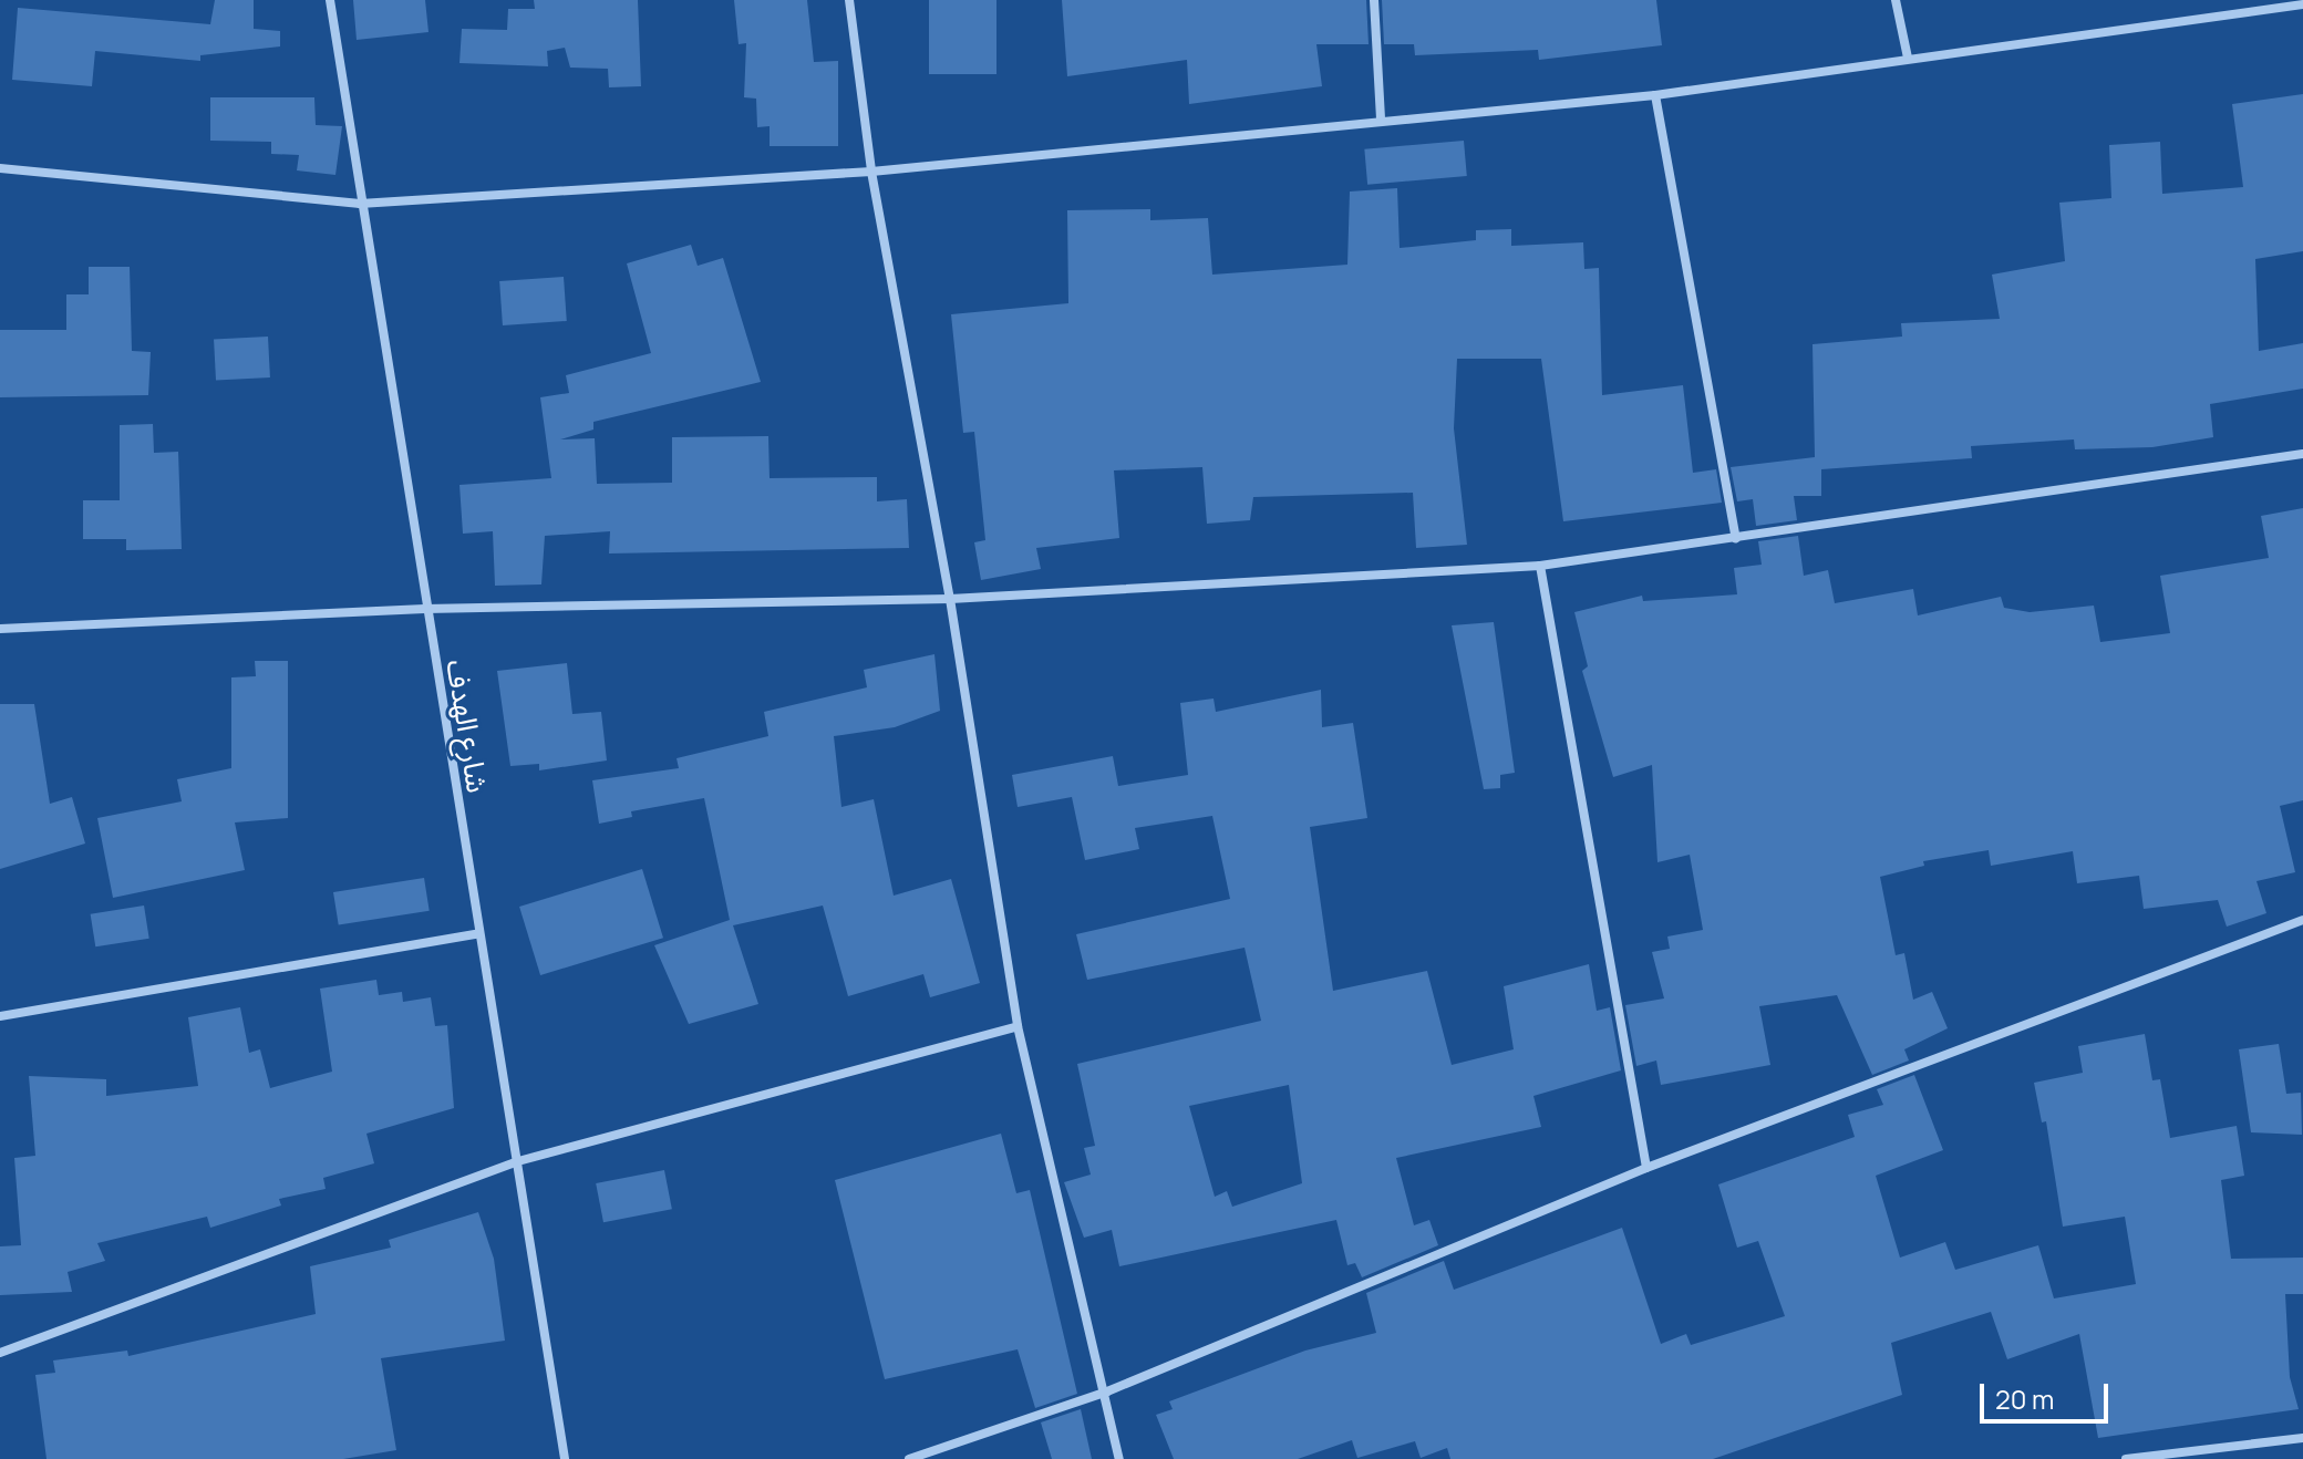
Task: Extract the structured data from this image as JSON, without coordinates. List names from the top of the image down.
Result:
{
  "streets": {
    "street": ["شارع الهدف"]
  },
  "scale_bar": "20 m"
}
